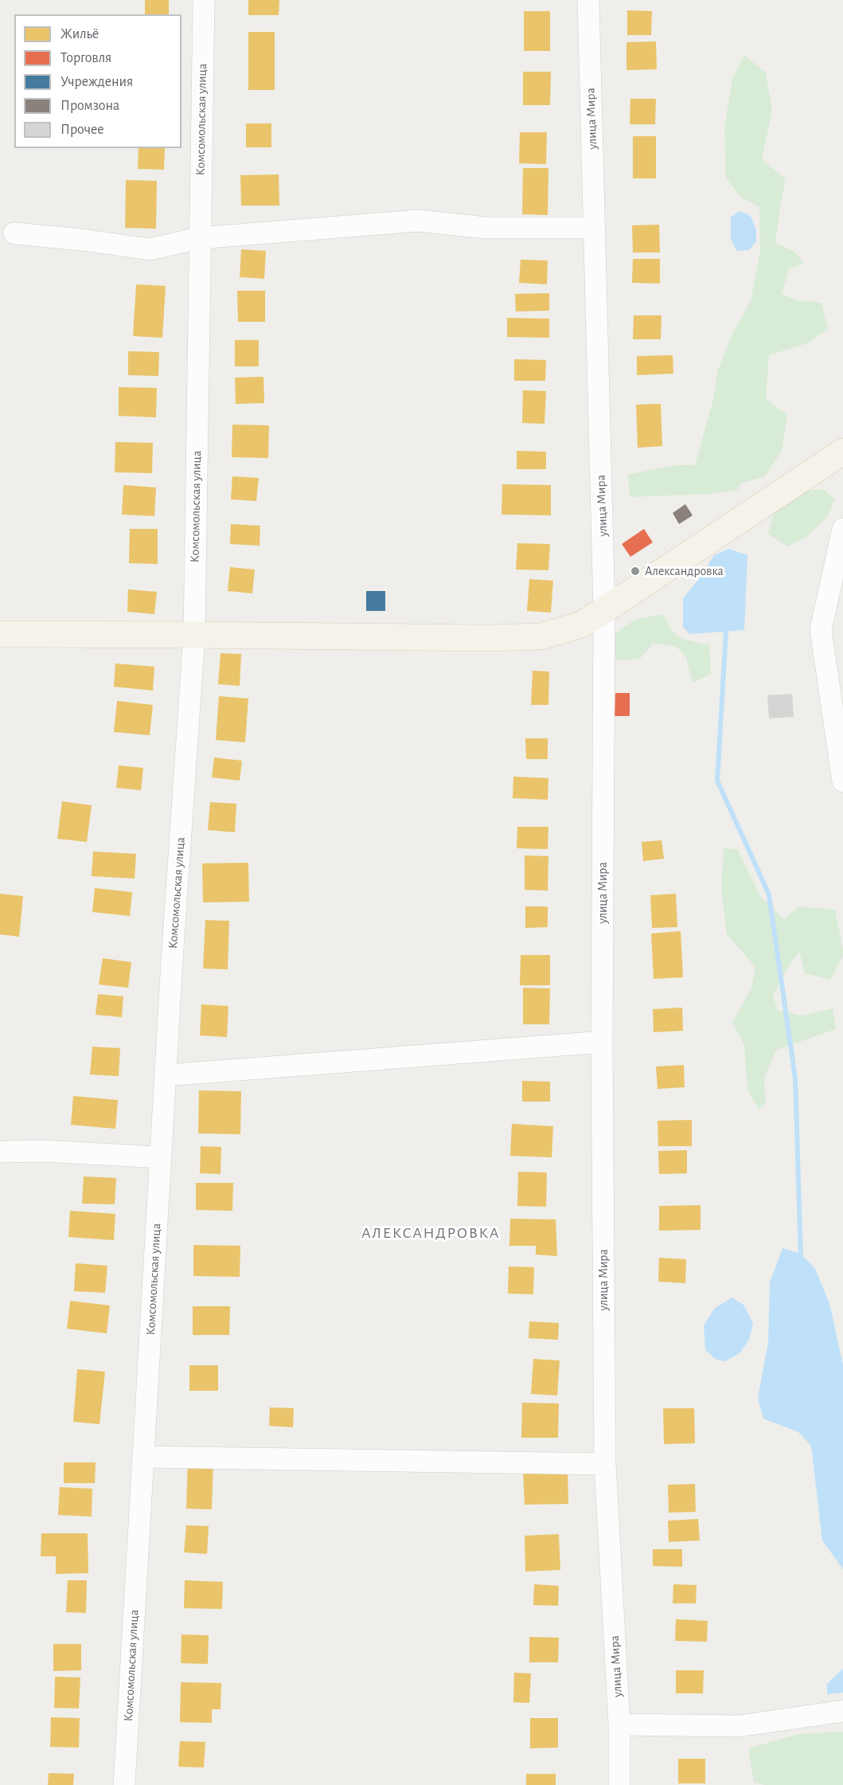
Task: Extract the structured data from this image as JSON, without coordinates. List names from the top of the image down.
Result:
{
  "streets": {
    "street": ["улица Мира", "Комсомольская улица"]
  },
  "districts": ["АЛЕКСАНДРОВКА"],
  "places": ["Александровка"],
  "legend": [
    "Жильё",
    "Торговля",
    "Учреждения",
    "Промзона",
    "Прочее"
  ]
}
